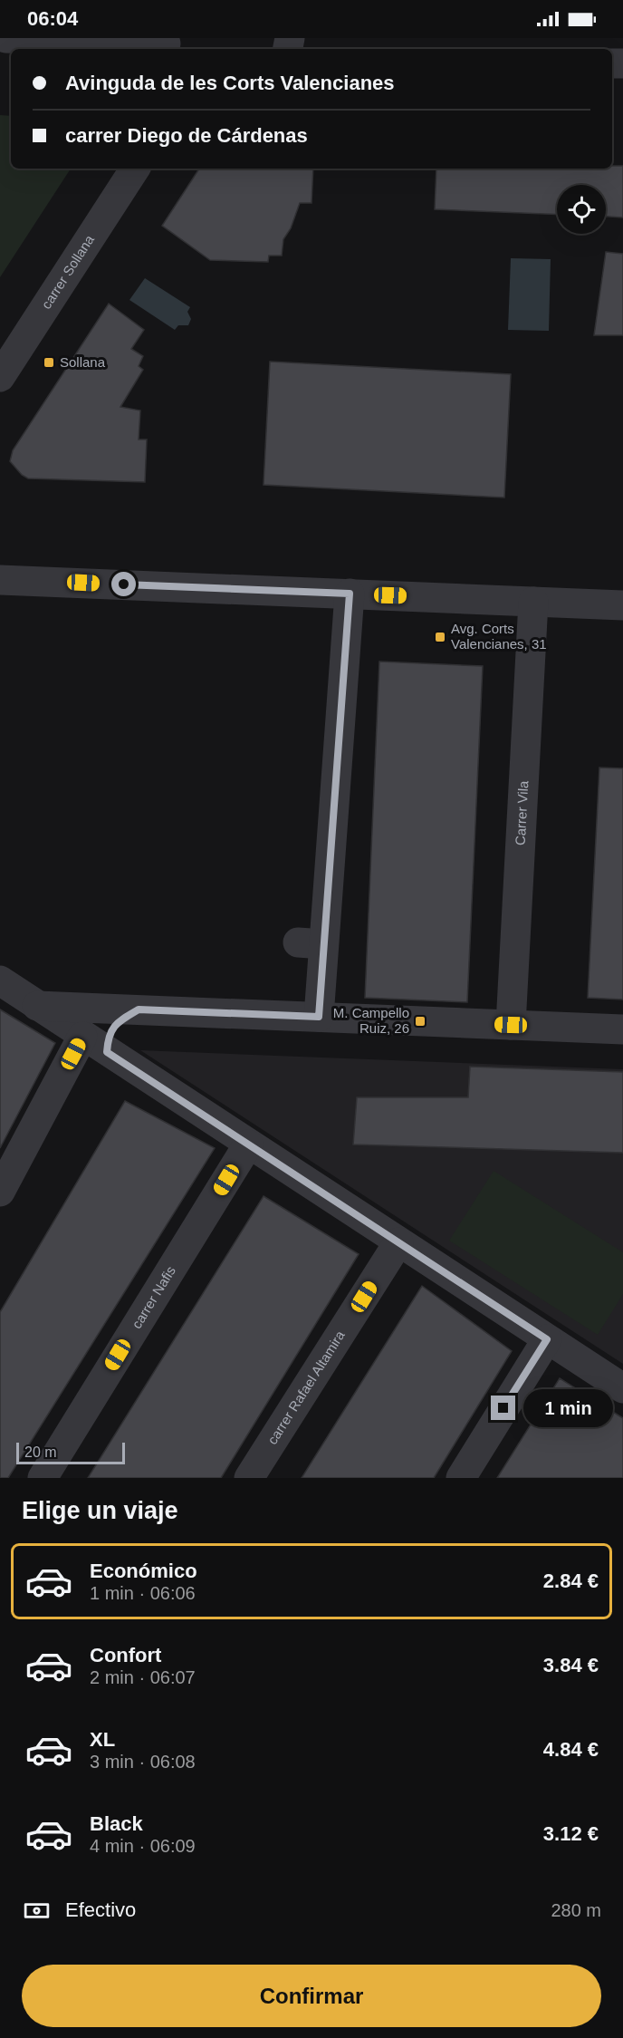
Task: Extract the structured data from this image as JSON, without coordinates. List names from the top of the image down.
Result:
{
  "streets": {
    "street": [
      "carrer Sollana",
      "Carrer Vila",
      "carrer Nafis",
      "carrer Rafael Altamira"
    ]
  },
  "places": {
    "transit": ["Sollana", "Avg. Corts Valencianes, 31", "M. Campello Ruiz, 26"]
  },
  "scale_bar": "20 m",
  "page": {
    "status": "06:04",
    "banner": ["Avinguda de les Corts Valencianes", "carrer Diego de Cárdenas"],
    "bubble": "1 min",
    "scale": "20 m",
    "heading": "Elige un viaje",
    "list": [
      {
        "name": "Económico",
        "note": "1 min · 06:06",
        "value": "2.84 €"
      },
      {
        "name": "Confort",
        "note": "2 min · 06:07",
        "value": "3.84 €"
      },
      {
        "name": "XL",
        "note": "3 min · 06:08",
        "value": "4.84 €"
      },
      {
        "name": "Black",
        "note": "4 min · 06:09",
        "value": "3.12 €"
      }
    ],
    "pay": ["Efectivo", "280 m"],
    "buttons": "Confirmar"
  }
}
